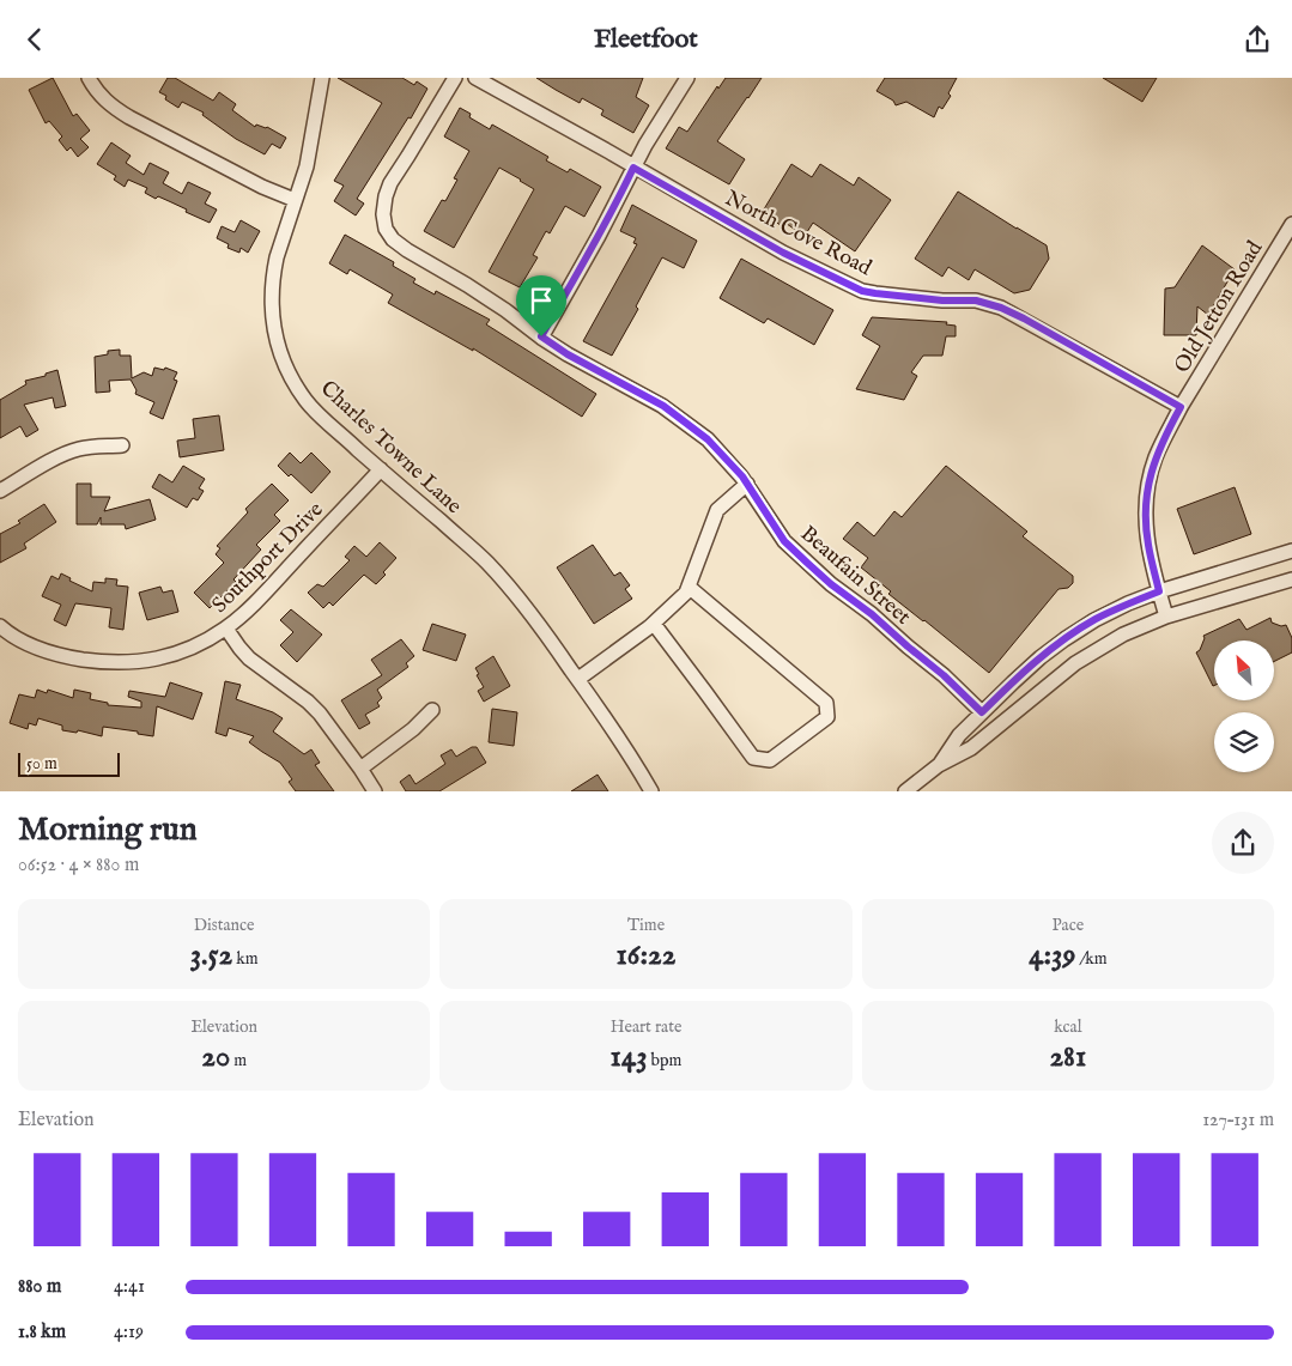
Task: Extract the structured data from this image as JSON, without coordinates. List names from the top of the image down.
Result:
{
  "streets": {
    "street": [
      "North Cove Road",
      "Old Jetton Road",
      "Charles Towne Lane",
      "Southport Drive",
      "Beaufain Street"
    ]
  },
  "crossings": [
    ["North Cove Road", "Old Jetton Road"],
    ["Charles Towne Lane", "Southport Drive"]
  ],
  "scale_bar": "50 m",
  "north": "top left",
  "page": {
    "header": "Fleetfoot",
    "scale": "50 m",
    "heading": ["Morning run", "06:52 · 4 × 880 m"],
    "stats": [
      ["Distance", "3.52 km"],
      ["Time", "16:22"],
      ["Pace", "4:39 /km"],
      ["Elevation", "20 m"],
      ["Heart rate", "143 bpm"],
      ["kcal", "281"]
    ],
    "chart": ["Elevation", "127–131 m"],
    "list": [
      {
        "name": "880 m",
        "note": "4:41"
      },
      {
        "name": "1.8 km",
        "note": "4:19"
      }
    ]
  }
}
